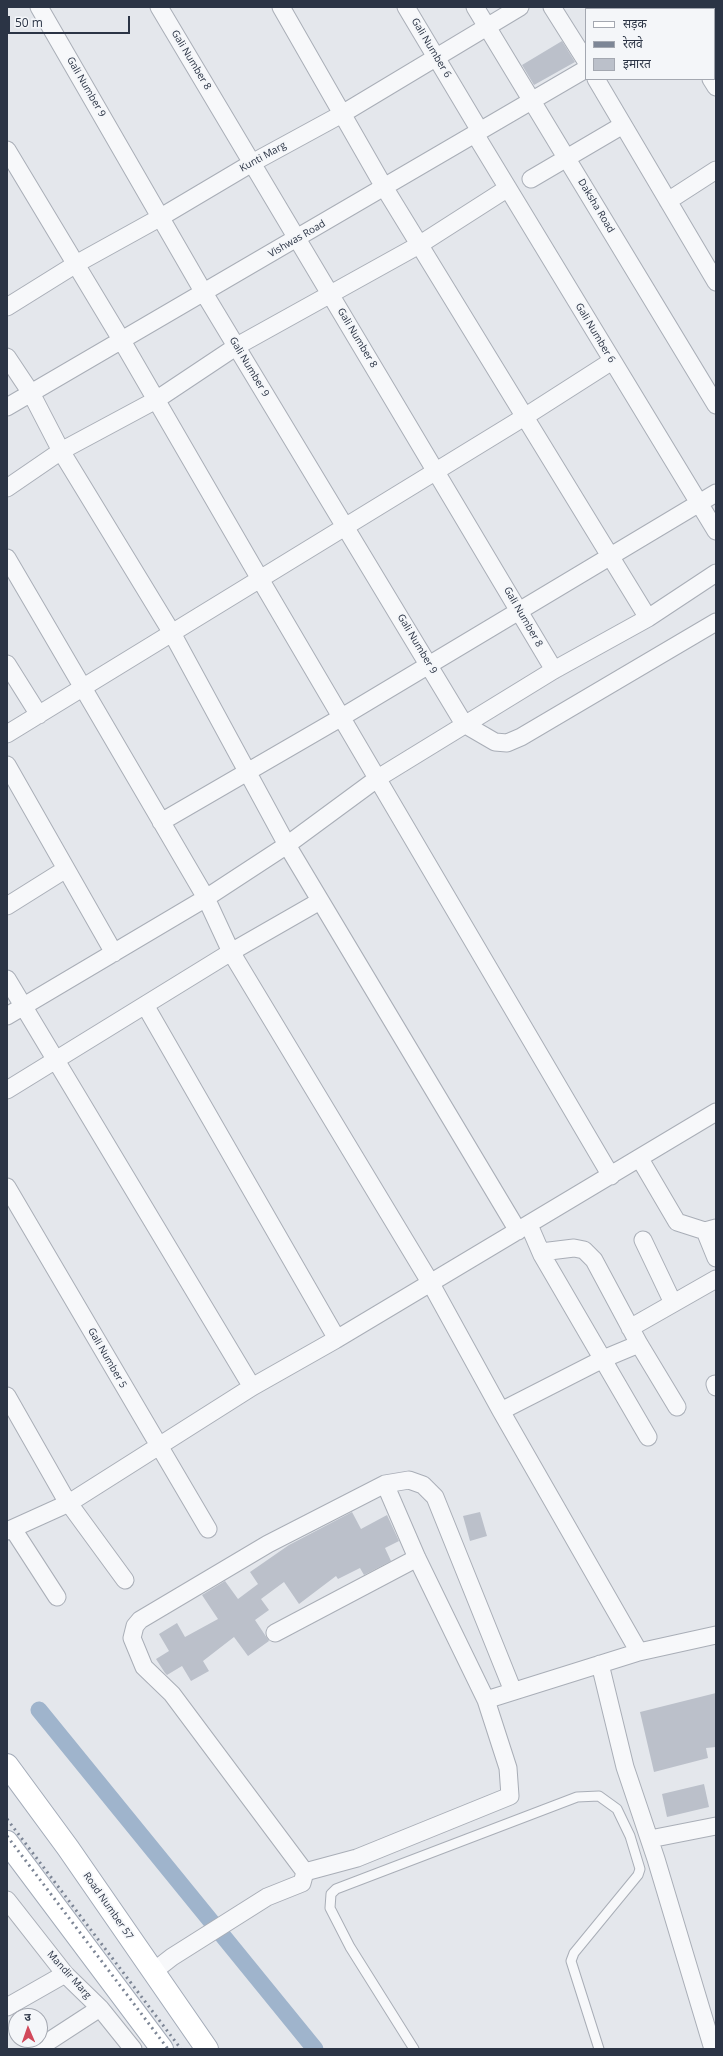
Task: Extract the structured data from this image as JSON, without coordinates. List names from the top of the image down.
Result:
{
  "streets": {
    "main road": ["Road Number 57"],
    "street": [
      "Gali Number 6",
      "Gali Number 8",
      "Gali Number 9",
      "Kunti Marg",
      "Daksha Road",
      "Vishwas Road",
      "Gali Number 5",
      "Mandir Marg"
    ]
  },
  "crossings": [
    ["Gali Number 6", "Kunti Marg"],
    ["Gali Number 6", "Vishwas Road"],
    ["Gali Number 8", "Kunti Marg"],
    ["Gali Number 8", "Vishwas Road"],
    ["Gali Number 9", "Kunti Marg"],
    ["Gali Number 9", "Vishwas Road"],
    ["Kunti Marg", "Daksha Road"],
    ["Daksha Road", "Vishwas Road"]
  ],
  "legend": ["सड़क", "रेलवे", "इमारत"],
  "scale_bar": "50 m",
  "north": "top"
}
